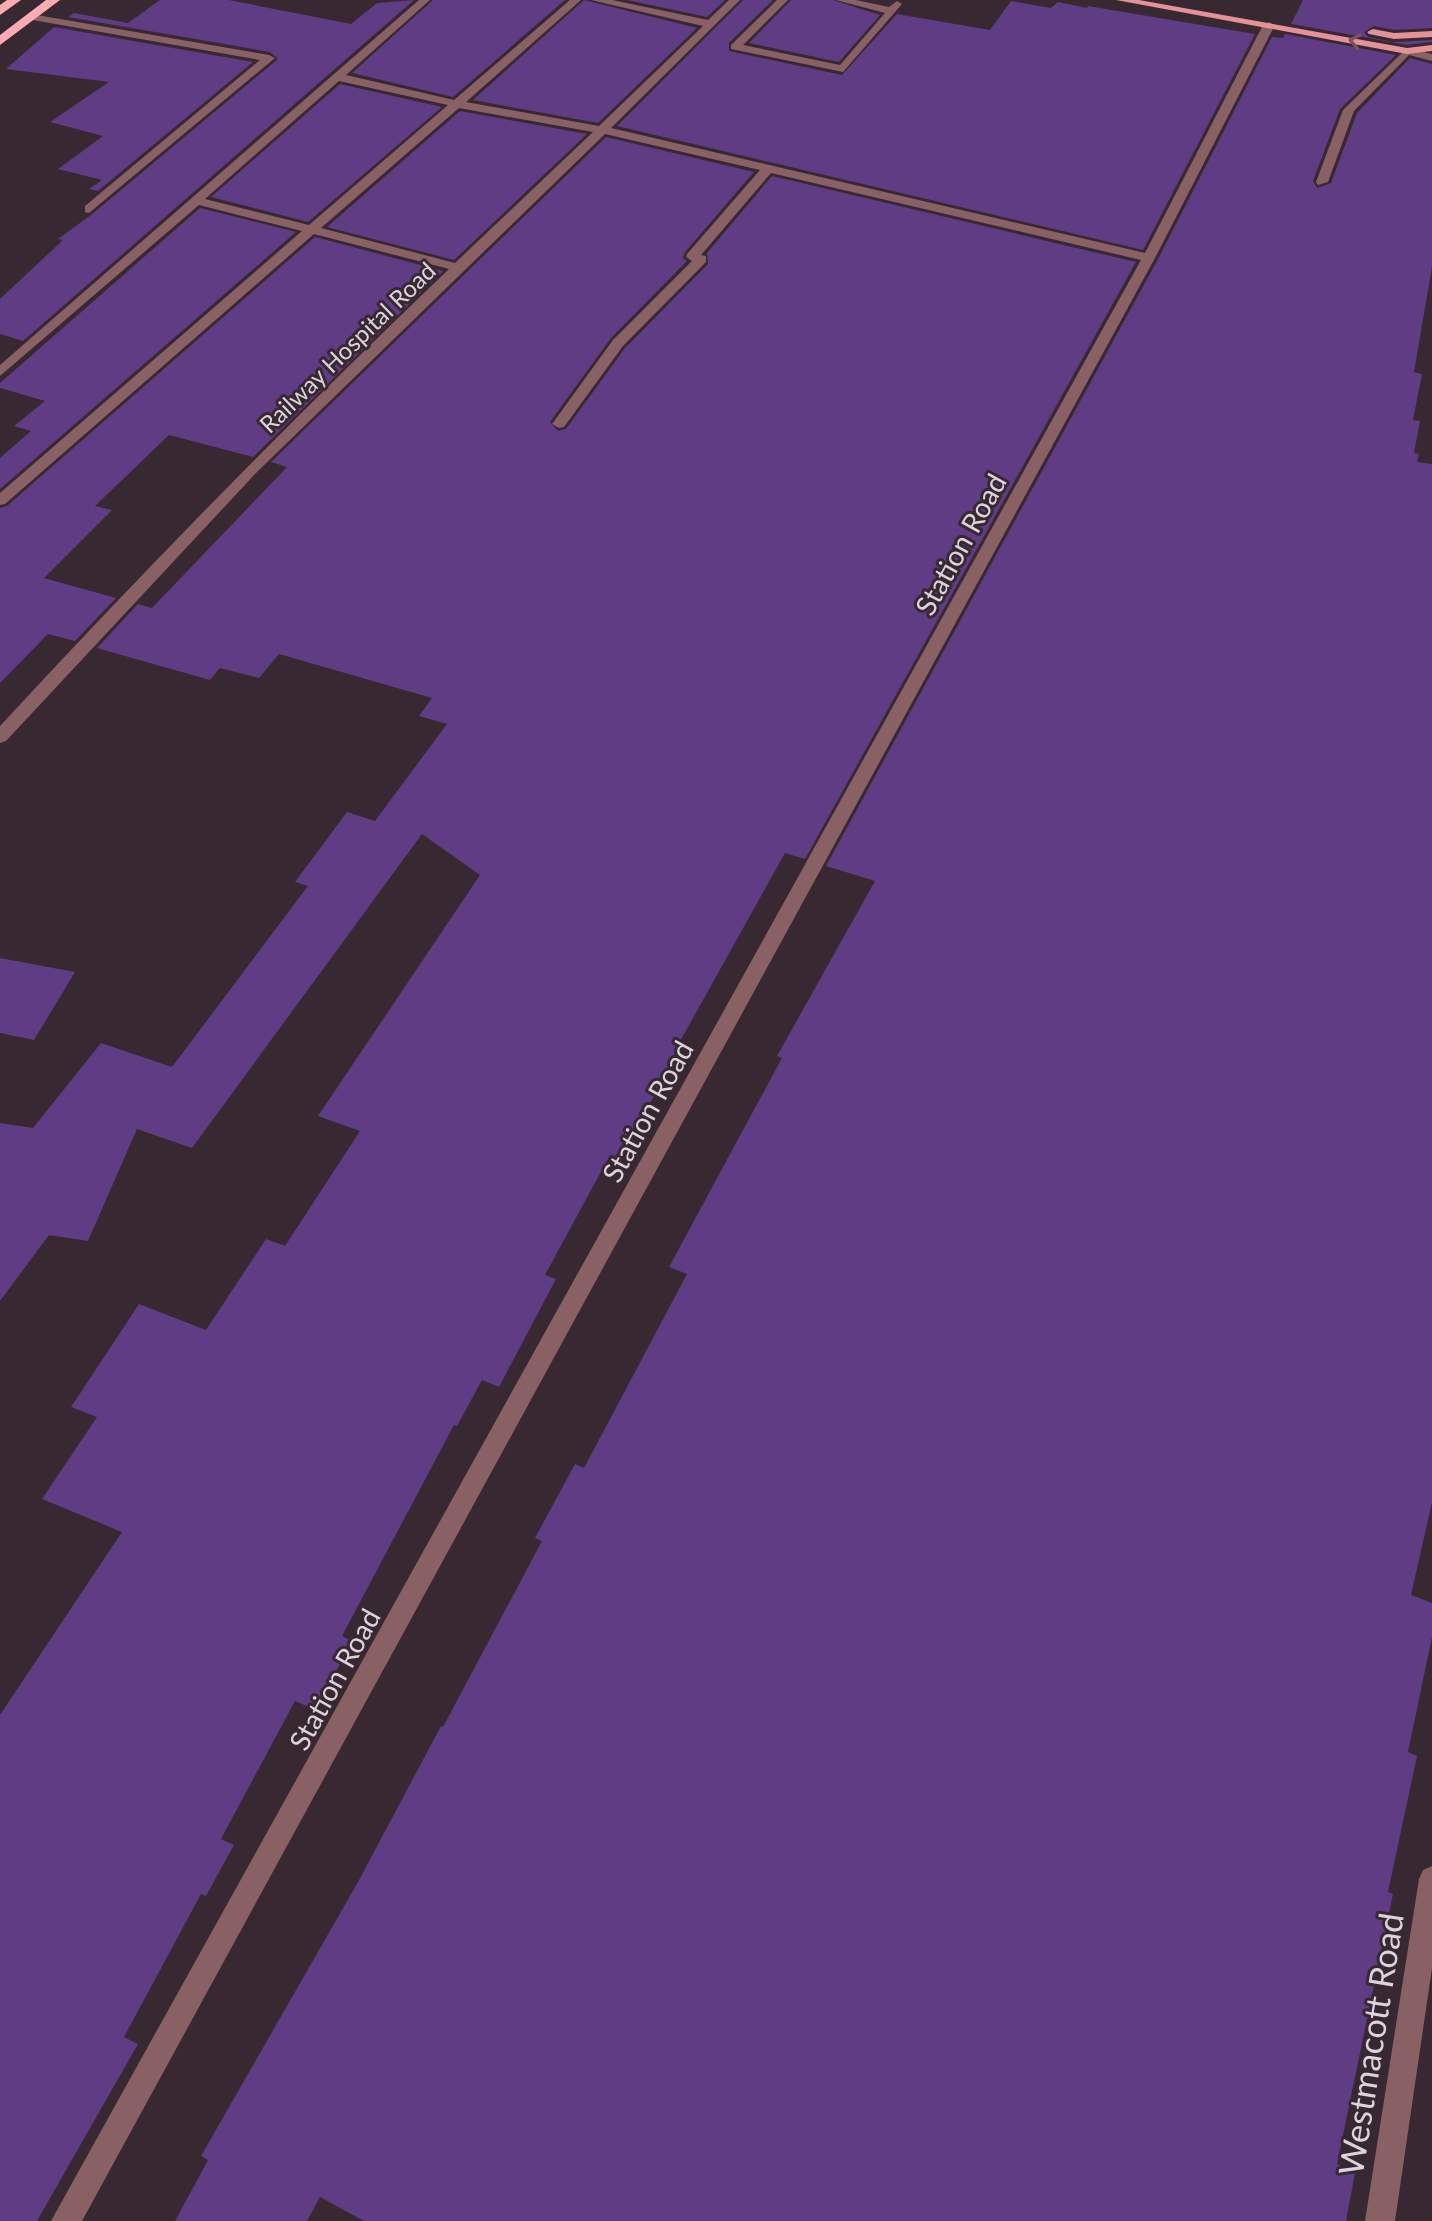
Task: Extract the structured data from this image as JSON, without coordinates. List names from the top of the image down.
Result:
{
  "streets": {
    "street": ["Railway Hospital Road", "Station Road", "Westmacott Road"]
  }
}
